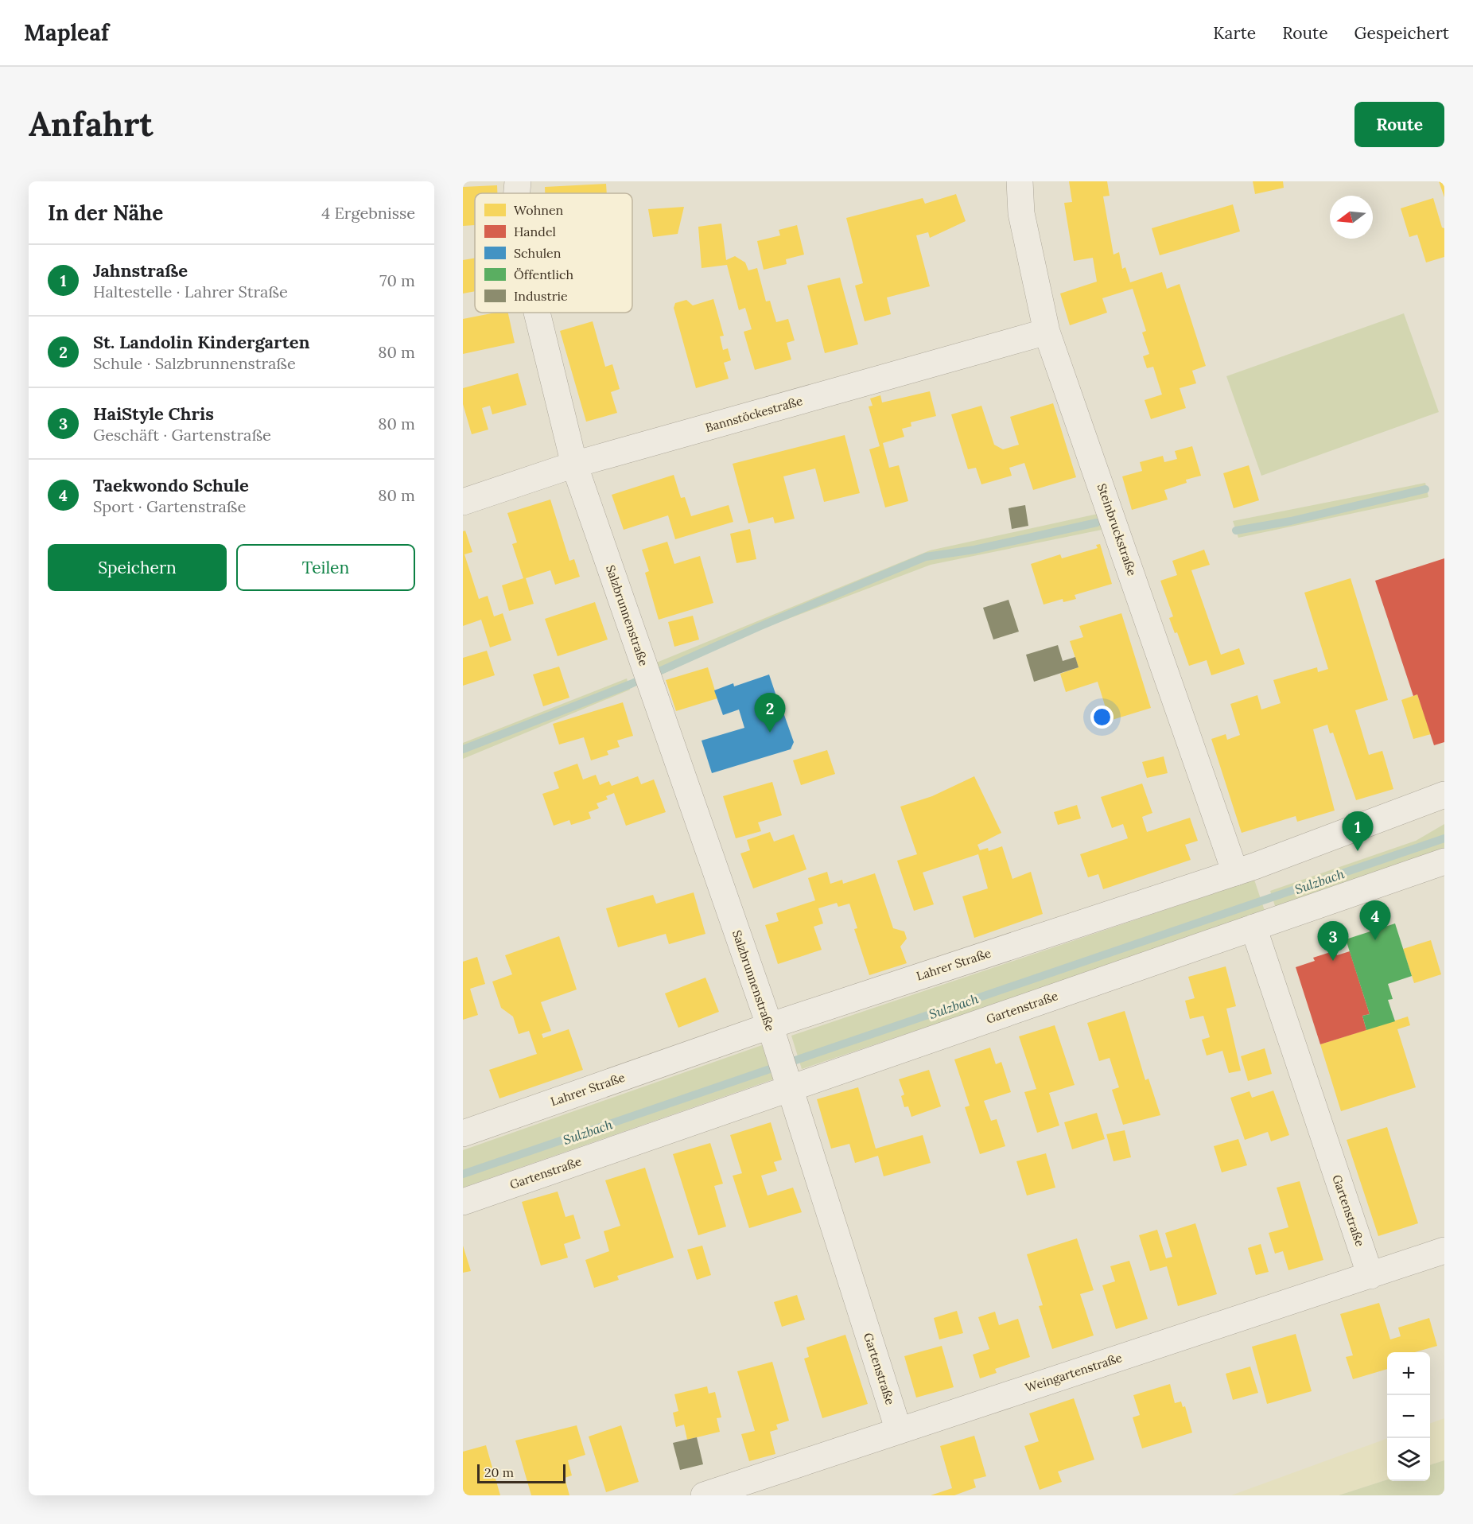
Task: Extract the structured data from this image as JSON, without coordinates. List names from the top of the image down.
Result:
{
  "streets": {
    "street": [
      "Bannstöckestraße",
      "Steinbruckstraße",
      "Salzbrunnenstraße",
      "Lahrer Straße",
      "Gartenstraße",
      "Weingartenstraße"
    ]
  },
  "crossings": [
    ["Bannstöckestraße", "Steinbruckstraße"],
    ["Bannstöckestraße", "Salzbrunnenstraße"],
    ["Steinbruckstraße", "Lahrer Straße"],
    ["Salzbrunnenstraße", "Lahrer Straße"],
    ["Salzbrunnenstraße", "Gartenstraße"],
    ["Lahrer Straße", "Gartenstraße"],
    ["Gartenstraße", "Weingartenstraße"]
  ],
  "water": ["Sulzbach"],
  "legend": [
    "Wohnen",
    "Handel",
    "Schulen",
    "Öffentlich",
    "Industrie"
  ],
  "scale_bar": "20 m",
  "north": "left",
  "page": {
    "header": "Mapleaf",
    "nav": ["Karte", "Route", "Gespeichert"],
    "buttons": [
      "Route",
      ["Speichern", "Teilen"]
    ],
    "title": "Anfahrt",
    "heading": ["In der Nähe", "4 Ergebnisse"],
    "list": [
      {
        "mark": "1",
        "name": "Jahnstraße",
        "note": "Haltestelle · Lahrer Straße",
        "value": "70 m"
      },
      {
        "mark": "2",
        "name": "St. Landolin Kindergarten",
        "note": "Schule · Salzbrunnenstraße",
        "value": "80 m"
      },
      {
        "mark": "3",
        "name": "HaiStyle Chris",
        "note": "Geschäft · Gartenstraße",
        "value": "80 m"
      },
      {
        "mark": "4",
        "name": "Taekwondo Schule",
        "note": "Sport · Gartenstraße",
        "value": "80 m"
      }
    ],
    "pins": [
      "2",
      "1",
      "4",
      "3"
    ],
    "map_buttons": ["+", "−"],
    "scale": "20 m"
  }
}
